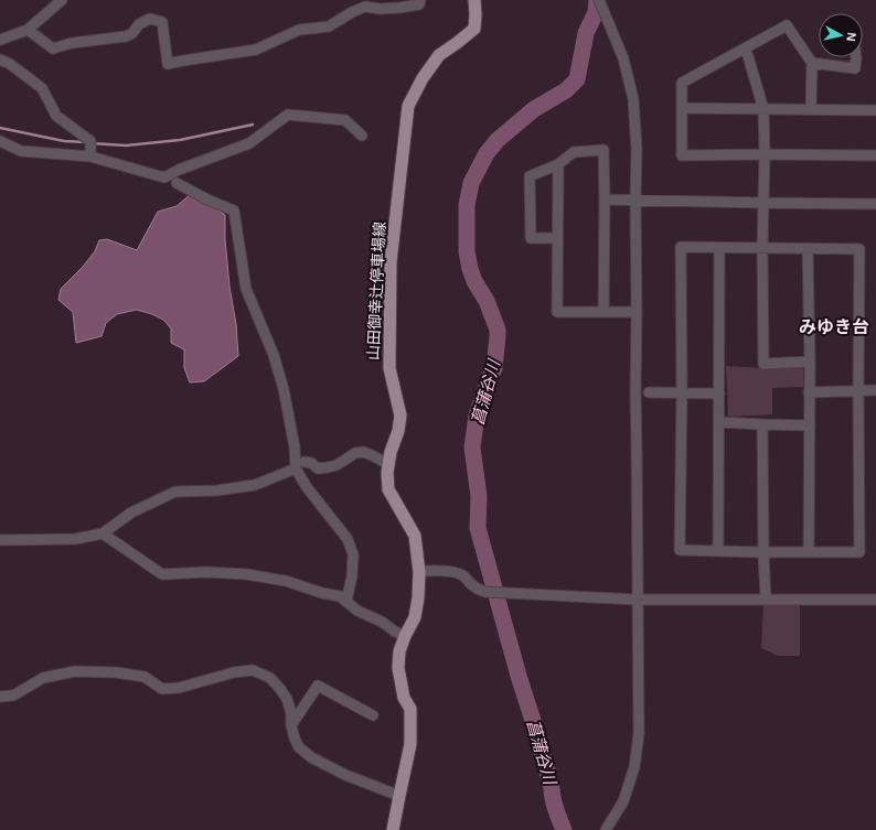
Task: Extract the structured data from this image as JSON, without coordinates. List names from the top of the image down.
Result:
{
  "streets": {
    "main road": ["山田御幸辻停車場線"]
  },
  "districts": ["みゆき台"],
  "water": ["菖蒲谷川"],
  "north": "right"
}
